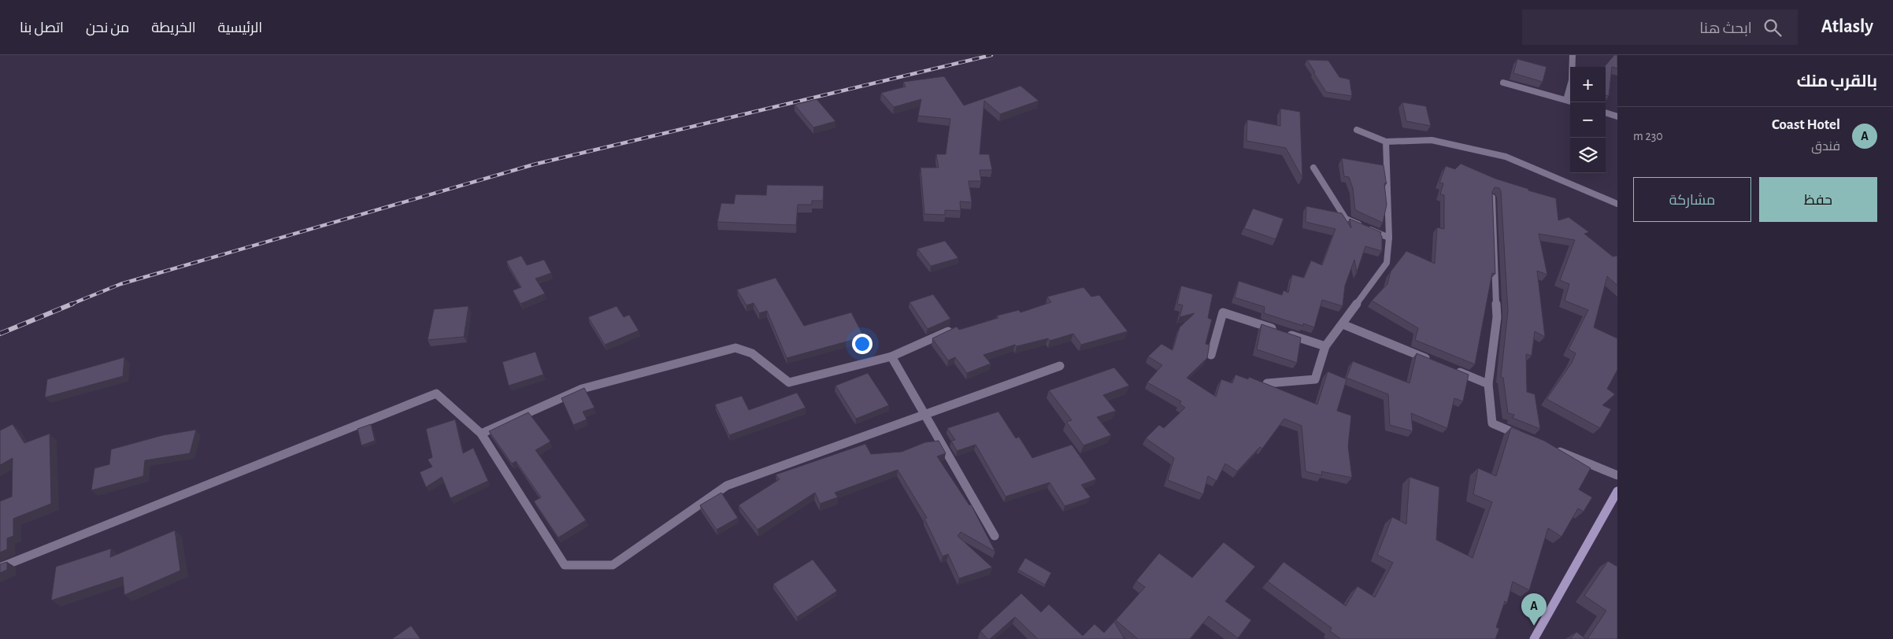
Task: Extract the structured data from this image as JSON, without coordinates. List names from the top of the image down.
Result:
{
  "page": {
    "header": "Atlasly",
    "search": "ابحث هنا",
    "nav": [
      "الرئيسية",
      "الخريطة",
      "من نحن",
      "اتصل بنا"
    ],
    "heading": "بالقرب منك",
    "map_buttons": ["+", "−"],
    "list": [
      {
        "mark": "A",
        "name": "Coast Hotel",
        "note": "فندق",
        "value": "230 m"
      }
    ],
    "buttons": ["حفظ", "مشاركة"],
    "pins": "A"
  }
}
